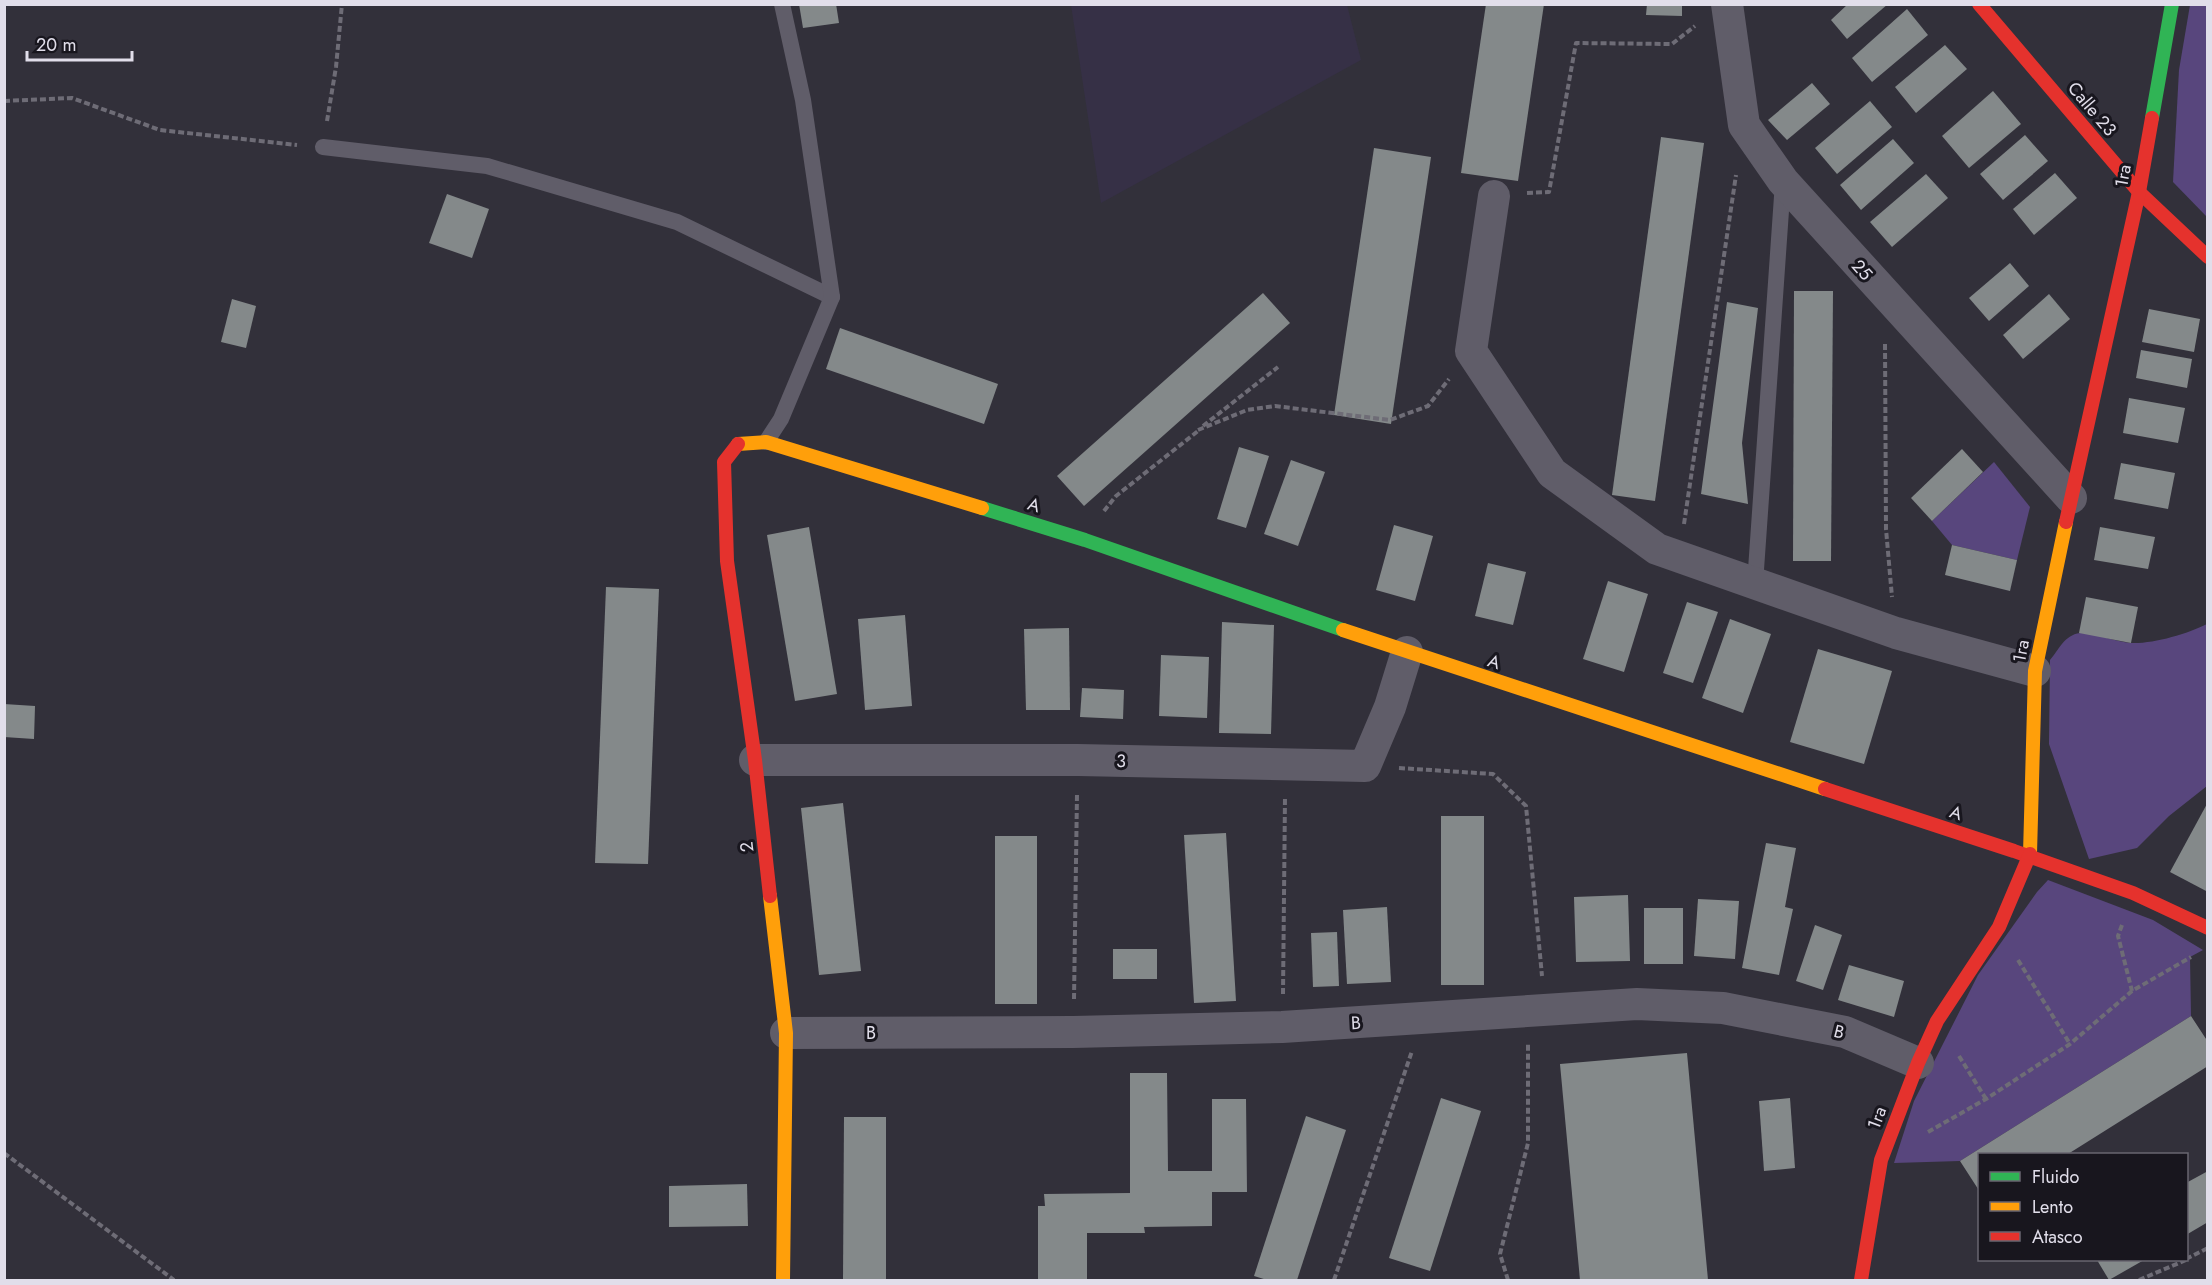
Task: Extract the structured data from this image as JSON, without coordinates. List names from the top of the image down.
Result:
{
  "streets": {
    "street": [
      "Calle 23",
      "1ra",
      "25",
      "A",
      "3",
      "2",
      "B"
    ]
  },
  "crossings": [
    ["Calle 23", "1ra"],
    ["1ra", "25"],
    ["1ra", "A"],
    ["1ra", "B"],
    ["A", "2"],
    ["3", "2"],
    ["2", "B"]
  ],
  "legend": ["Fluido", "Lento", "Atasco"],
  "scale_bar": "20 m"
}
